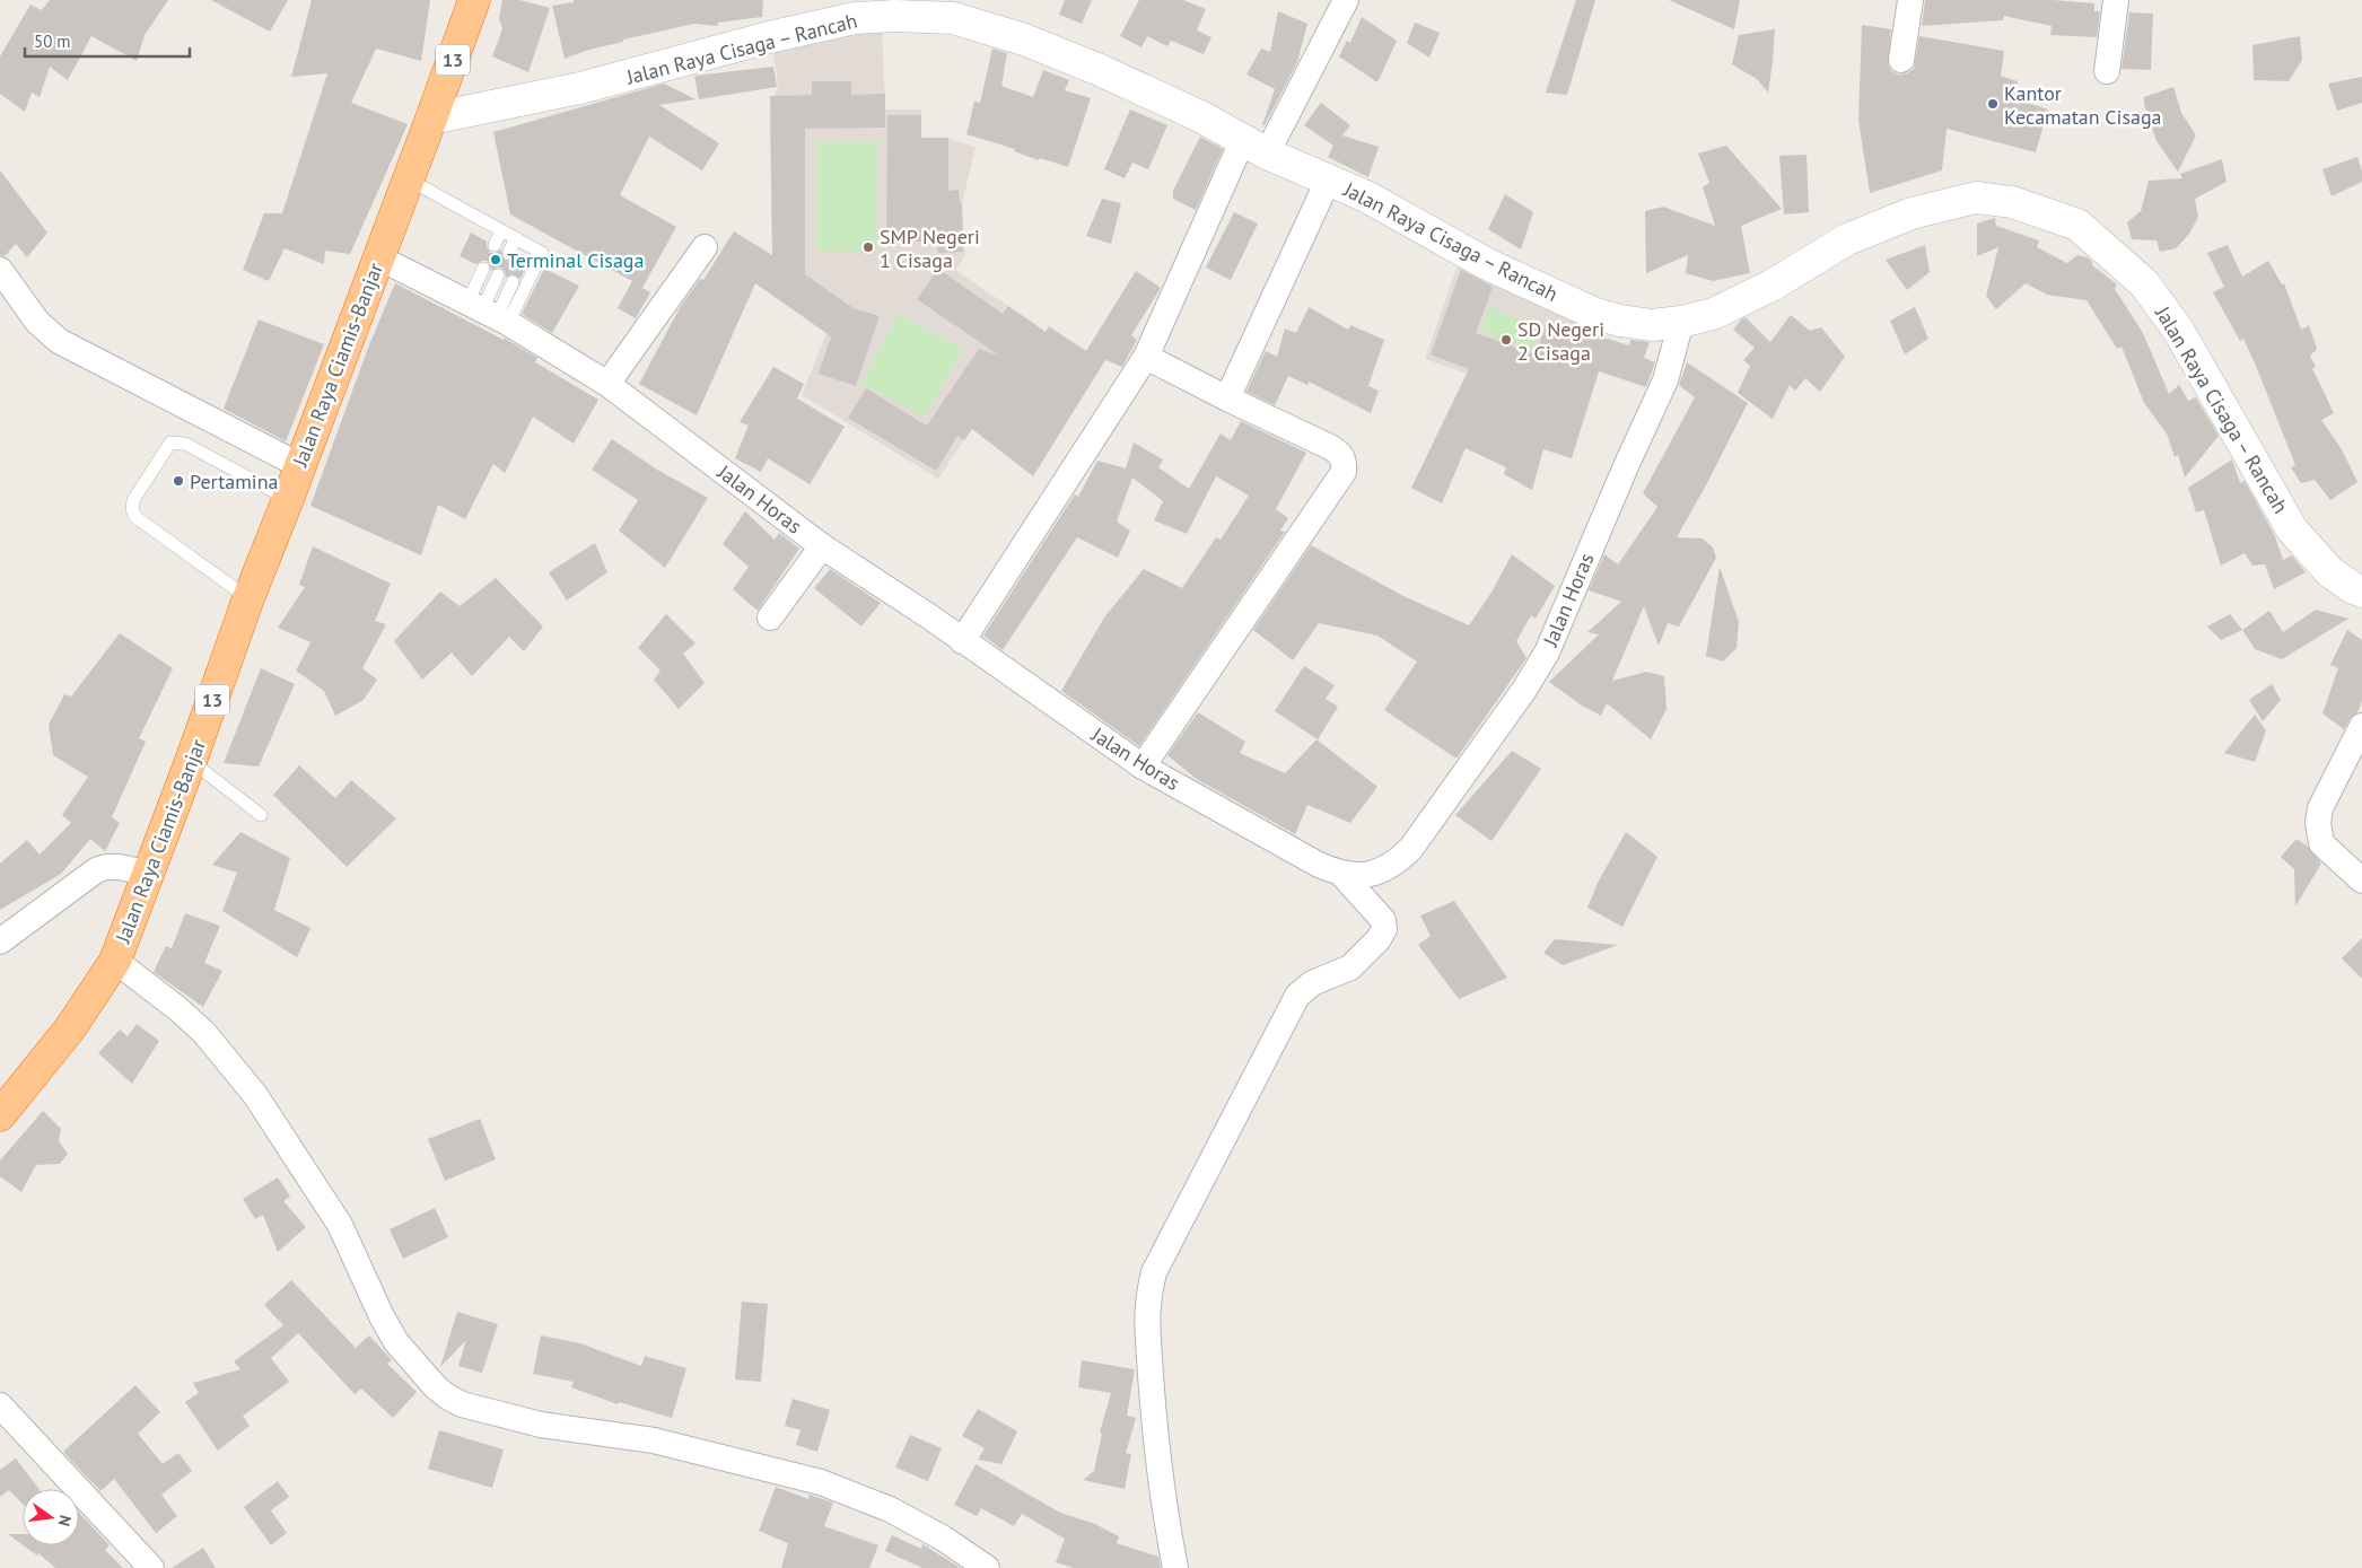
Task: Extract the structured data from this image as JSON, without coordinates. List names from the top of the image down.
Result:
{
  "streets": {
    "highway": ["13", "Jalan Raya Ciamis-Banjar"],
    "main road": ["Jalan Raya Cisaga – Rancah"],
    "street": ["Jalan Horas"]
  },
  "crossings": [
    ["Jalan Raya Cisaga – Rancah", "Jalan Raya Ciamis-Banjar"],
    ["Jalan Raya Cisaga – Rancah", "Jalan Horas"],
    ["Jalan Raya Ciamis-Banjar", "Jalan Horas"]
  ],
  "places": [
    "Kantor Kecamatan Cisaga",
    "SMP Negeri 1 Cisaga",
    "Terminal Cisaga",
    "SD Negeri 2 Cisaga",
    "Pertamina"
  ],
  "scale_bar": "50 m",
  "north": "right"
}
